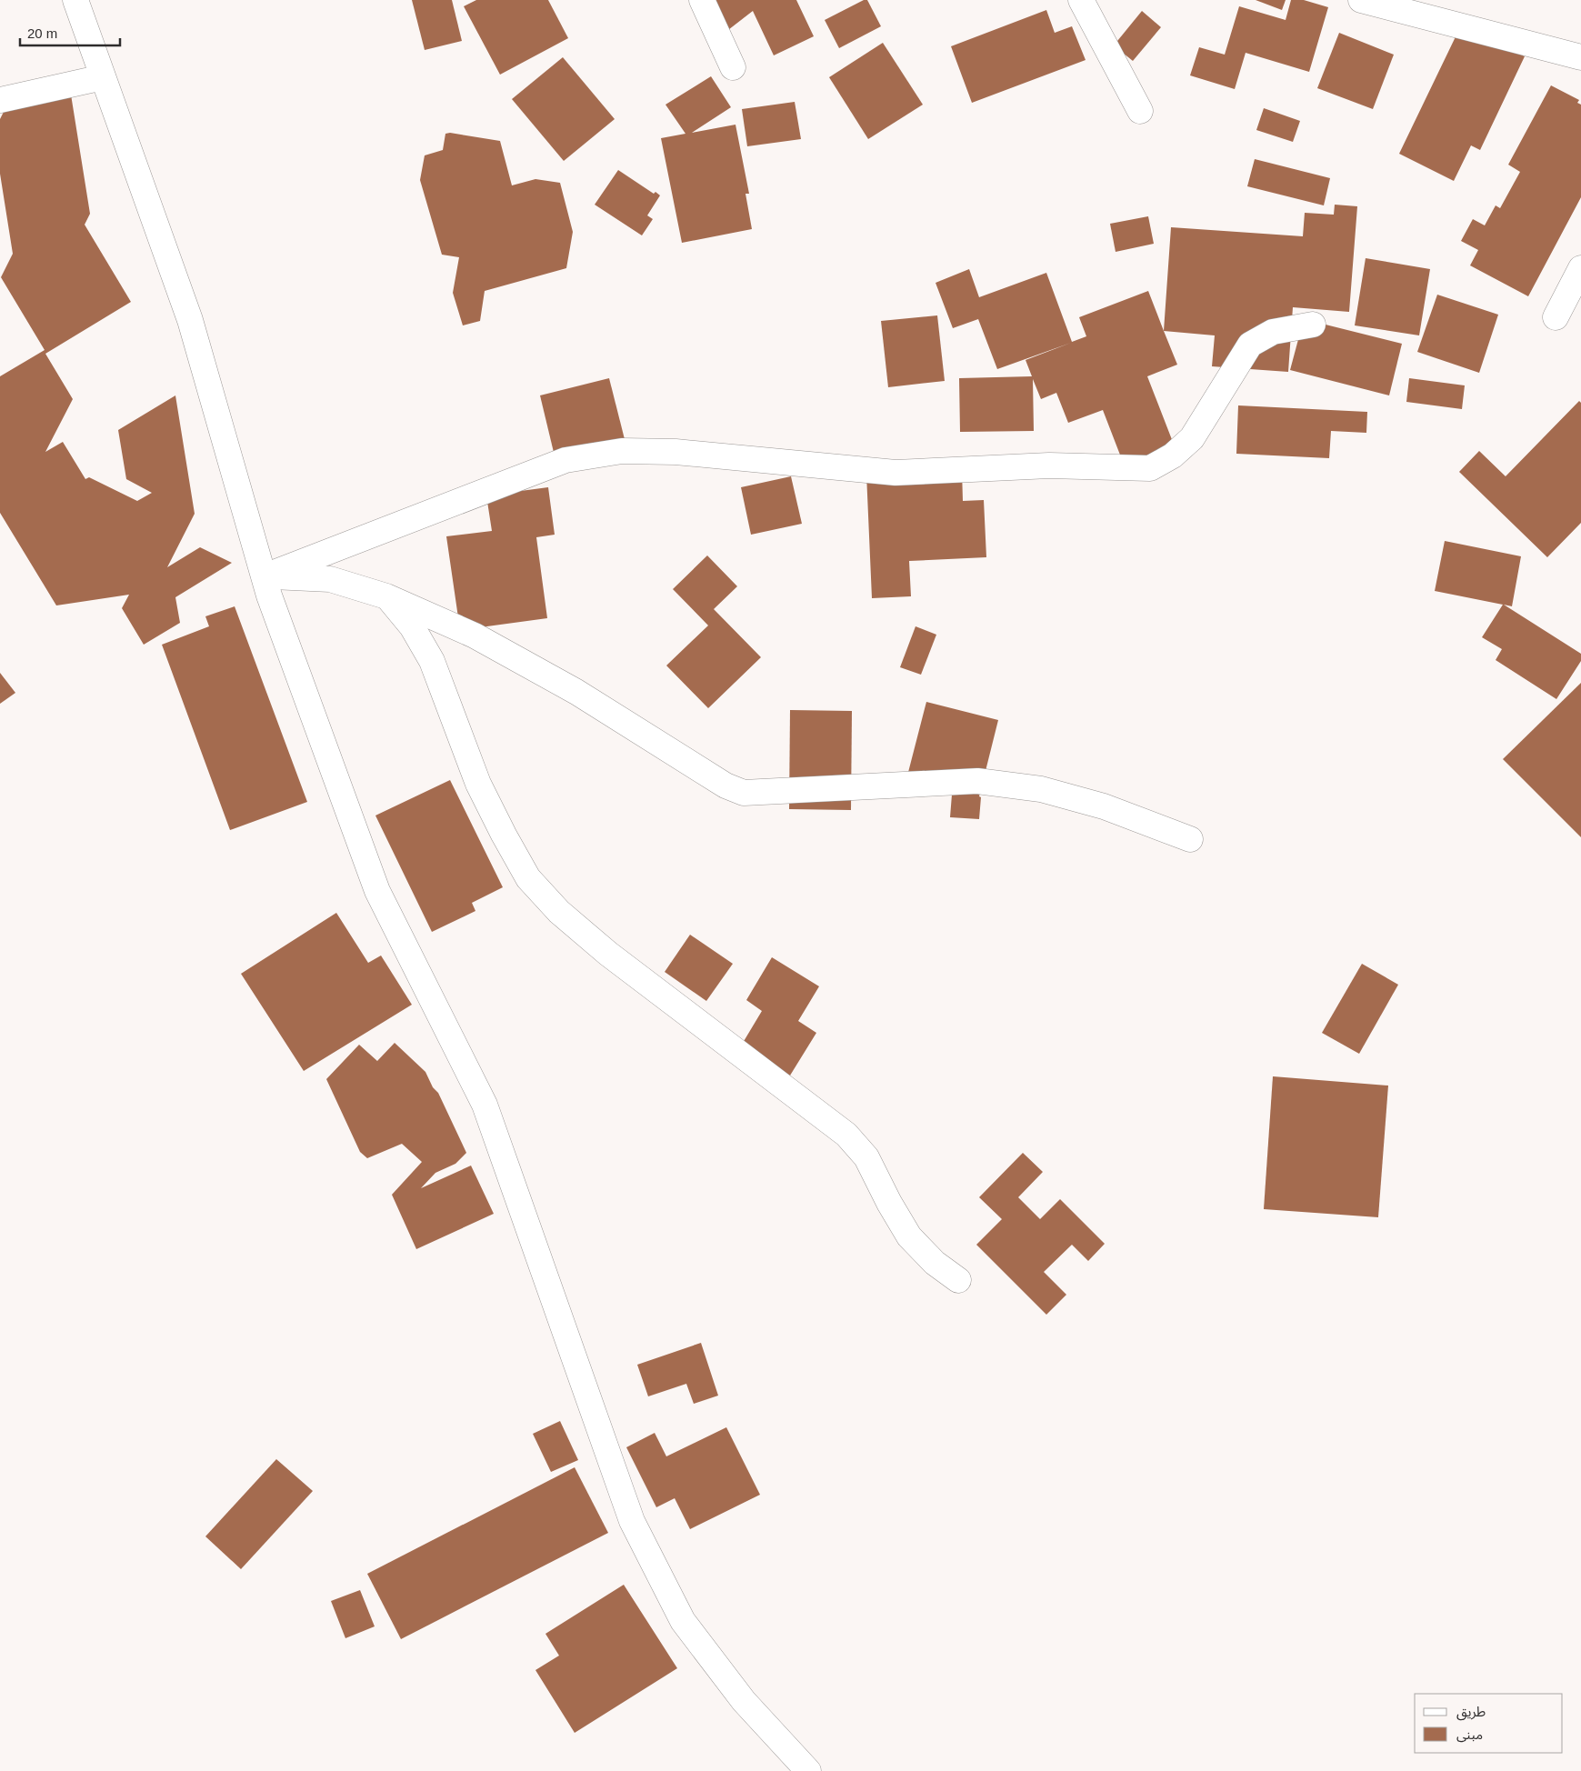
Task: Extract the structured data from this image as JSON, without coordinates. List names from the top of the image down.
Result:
{
  "legend": ["طريق", "مبنى"],
  "scale_bar": "20 m"
}
